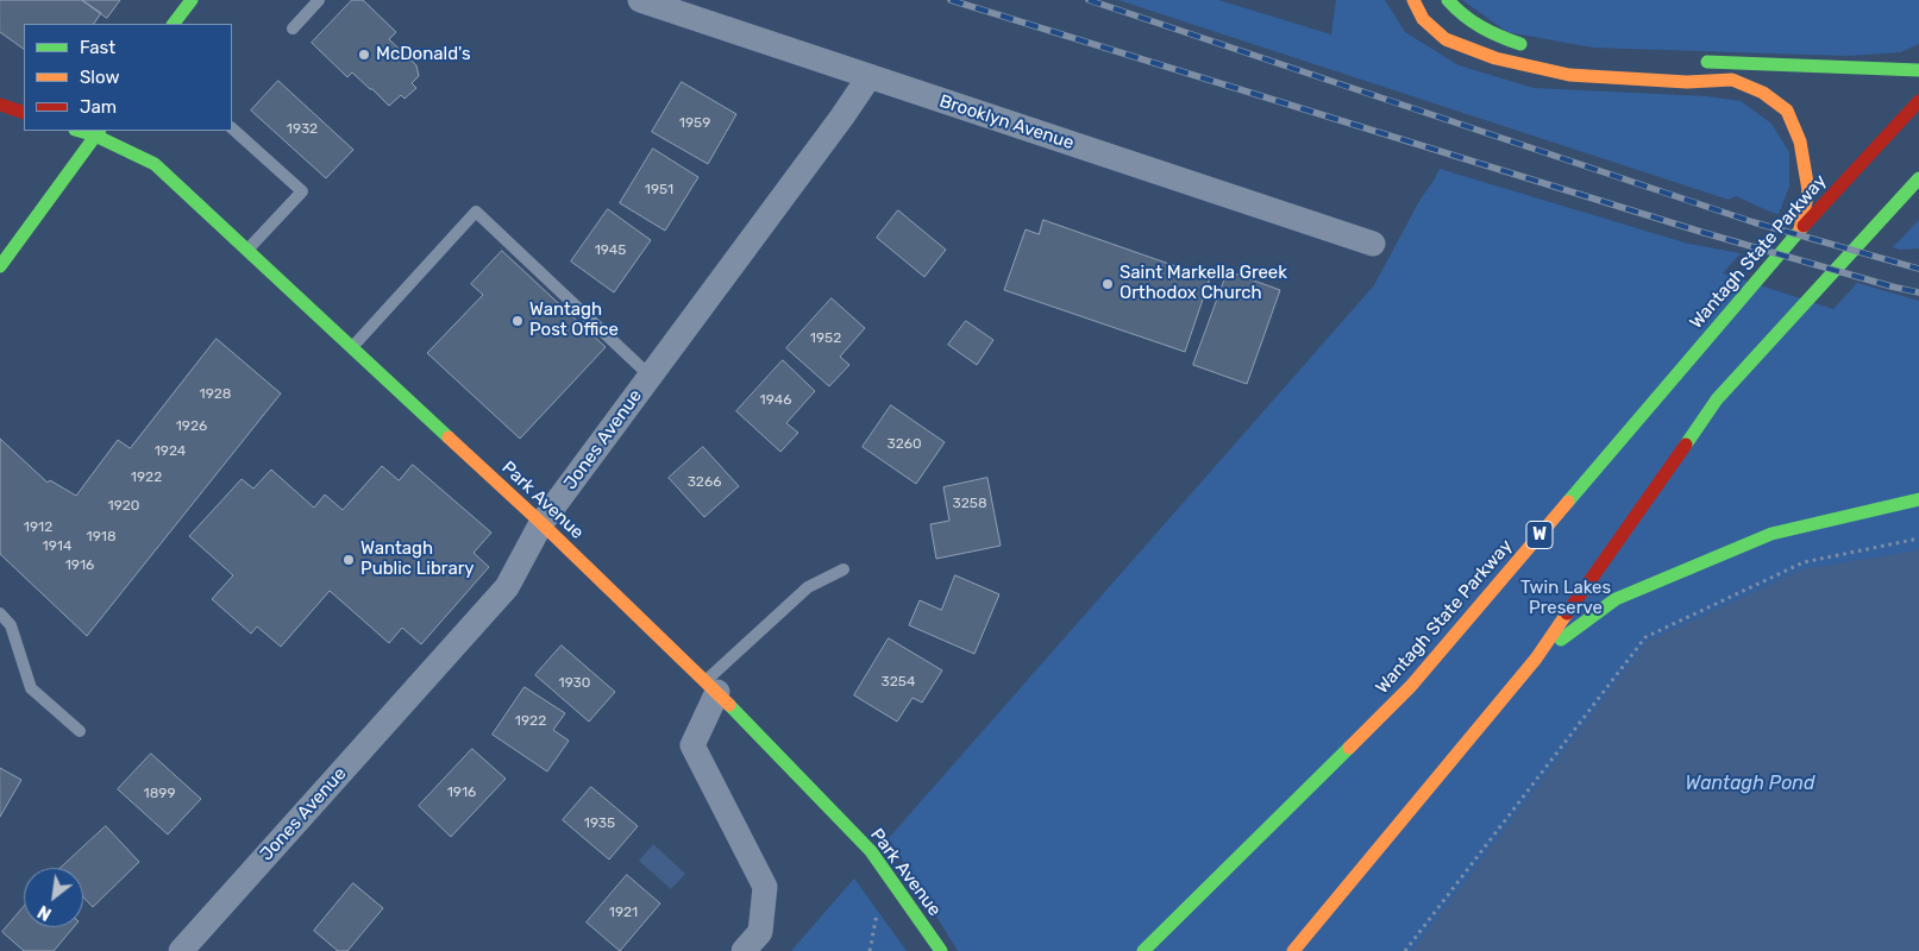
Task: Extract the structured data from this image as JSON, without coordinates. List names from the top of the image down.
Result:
{
  "streets": {
    "main road": ["Wantagh State Parkway", "Park Avenue", "W"],
    "street": ["Brooklyn Avenue", "Jones Avenue"]
  },
  "crossings": [
    ["Brooklyn Avenue", "Jones Avenue"],
    ["Jones Avenue", "Park Avenue"]
  ],
  "water": ["Wantagh Pond"],
  "parks": ["Twin Lakes Preserve"],
  "places": [
    "McDonald's",
    "Saint Markella Greek Orthodox Church",
    "Wantagh Post Office",
    "Wantagh Public Library"
  ],
  "house_numbers": [
    "1959",
    "1932",
    "1951",
    "1945",
    "1952",
    "1928",
    "1946",
    "1926",
    "3260",
    "1924",
    "1922",
    "3266",
    "3258",
    "1920",
    "1912",
    "1918",
    "1914",
    "1916",
    "3254",
    "1930",
    "1922",
    "1916",
    "1899",
    "1935",
    "1921"
  ],
  "legend": ["Fast", "Slow", "Jam"],
  "north": "bottom left"
}
